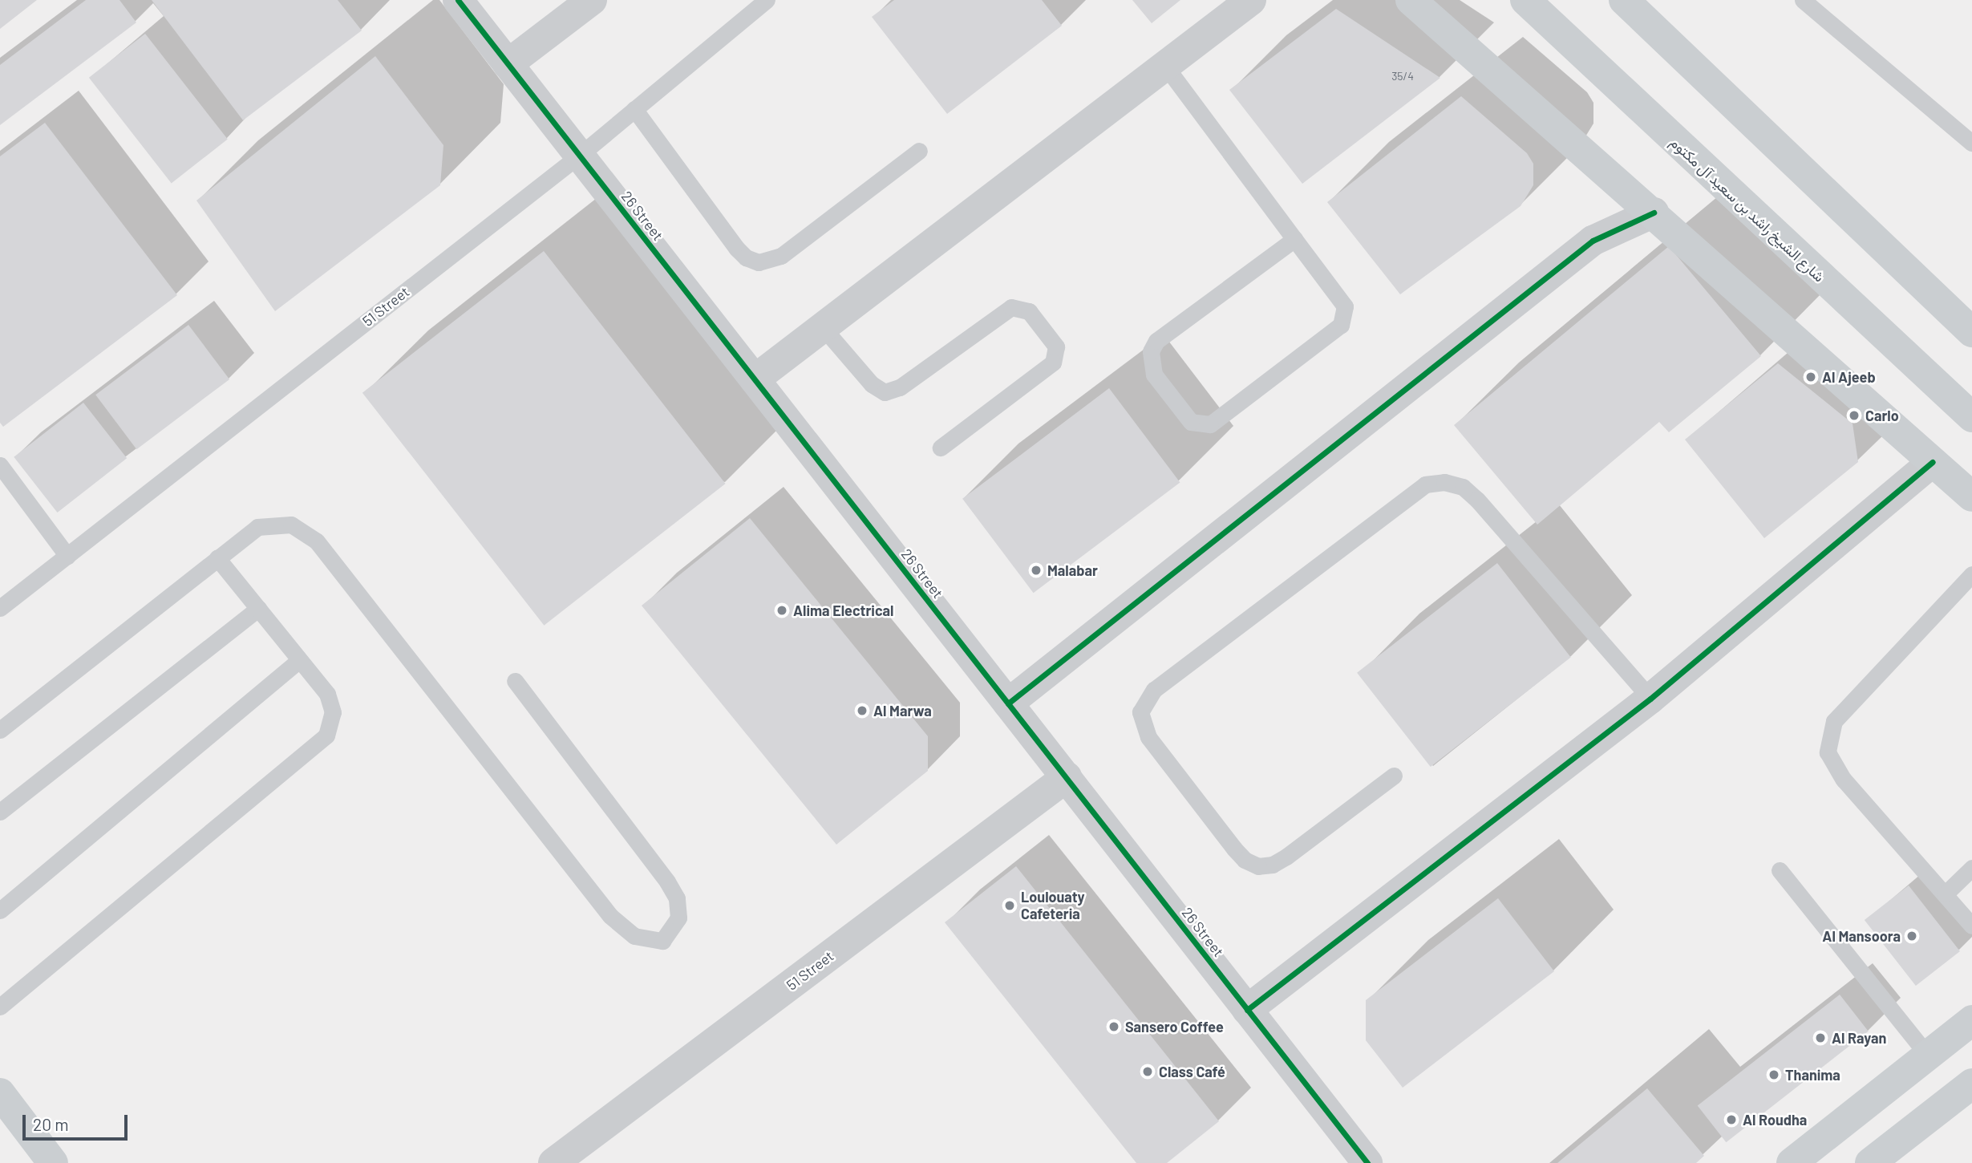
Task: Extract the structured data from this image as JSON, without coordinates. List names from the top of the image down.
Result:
{
  "streets": {
    "street": ["شارع الشيخ راشد بن سعيد آل مكتوم", "26 Street", "51 Street"]
  },
  "crossings": [
    ["26 Street", "51 Street"]
  ],
  "places": [
    "Al Ajeeb",
    "Carlo",
    "Malabar",
    "Alima Electrical",
    "Al Marwa",
    "Loulouaty Cafeteria",
    "Al Mansoora",
    "Sansero Coffee",
    "Al Rayan",
    "Class Café",
    "Thanima",
    "Al Roudha"
  ],
  "house_numbers": ["35/4"],
  "scale_bar": "20 m"
}
